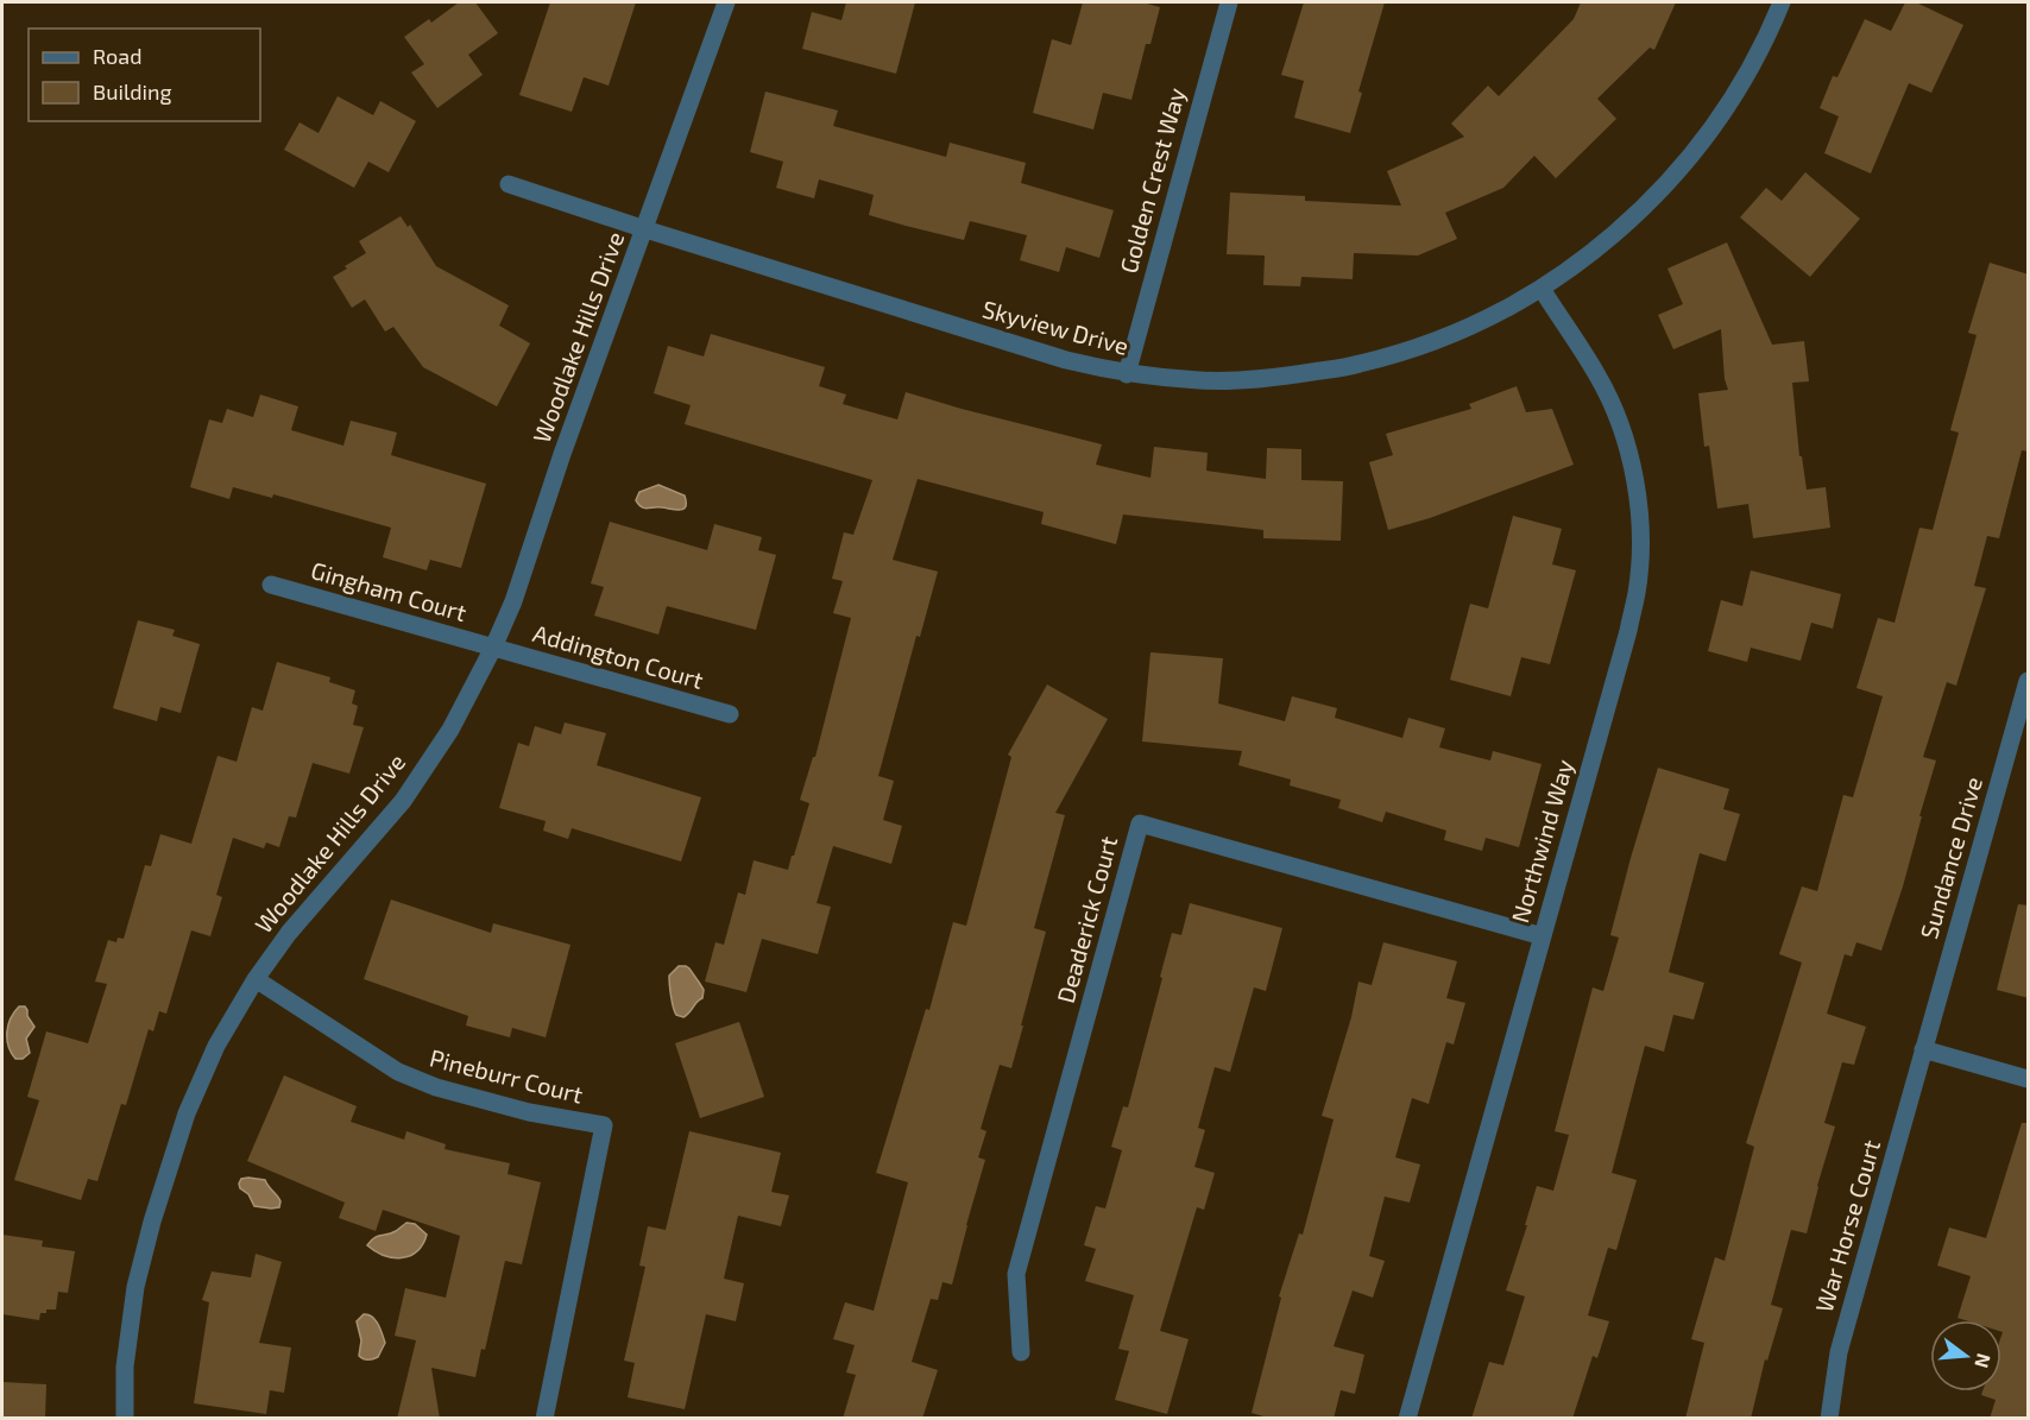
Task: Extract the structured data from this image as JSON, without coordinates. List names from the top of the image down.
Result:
{
  "streets": {
    "street": [
      "Golden Crest Way",
      "Skyview Drive",
      "Woodlake Hills Drive",
      "Gingham Court",
      "Addington Court",
      "Northwind Way",
      "Sundance Drive",
      "Deaderick Court",
      "Pineburr Court",
      "War Horse Court"
    ]
  },
  "crossings": [
    ["Golden Crest Way", "Skyview Drive"],
    ["Skyview Drive", "Woodlake Hills Drive"],
    ["Skyview Drive", "Northwind Way"],
    ["Woodlake Hills Drive", "Gingham Court"],
    ["Woodlake Hills Drive", "Addington Court"],
    ["Woodlake Hills Drive", "Pineburr Court"],
    ["Gingham Court", "Addington Court"],
    ["Northwind Way", "Deaderick Court"],
    ["Sundance Drive", "War Horse Court"]
  ],
  "legend": ["Road", "Building"],
  "north": "right"
}
